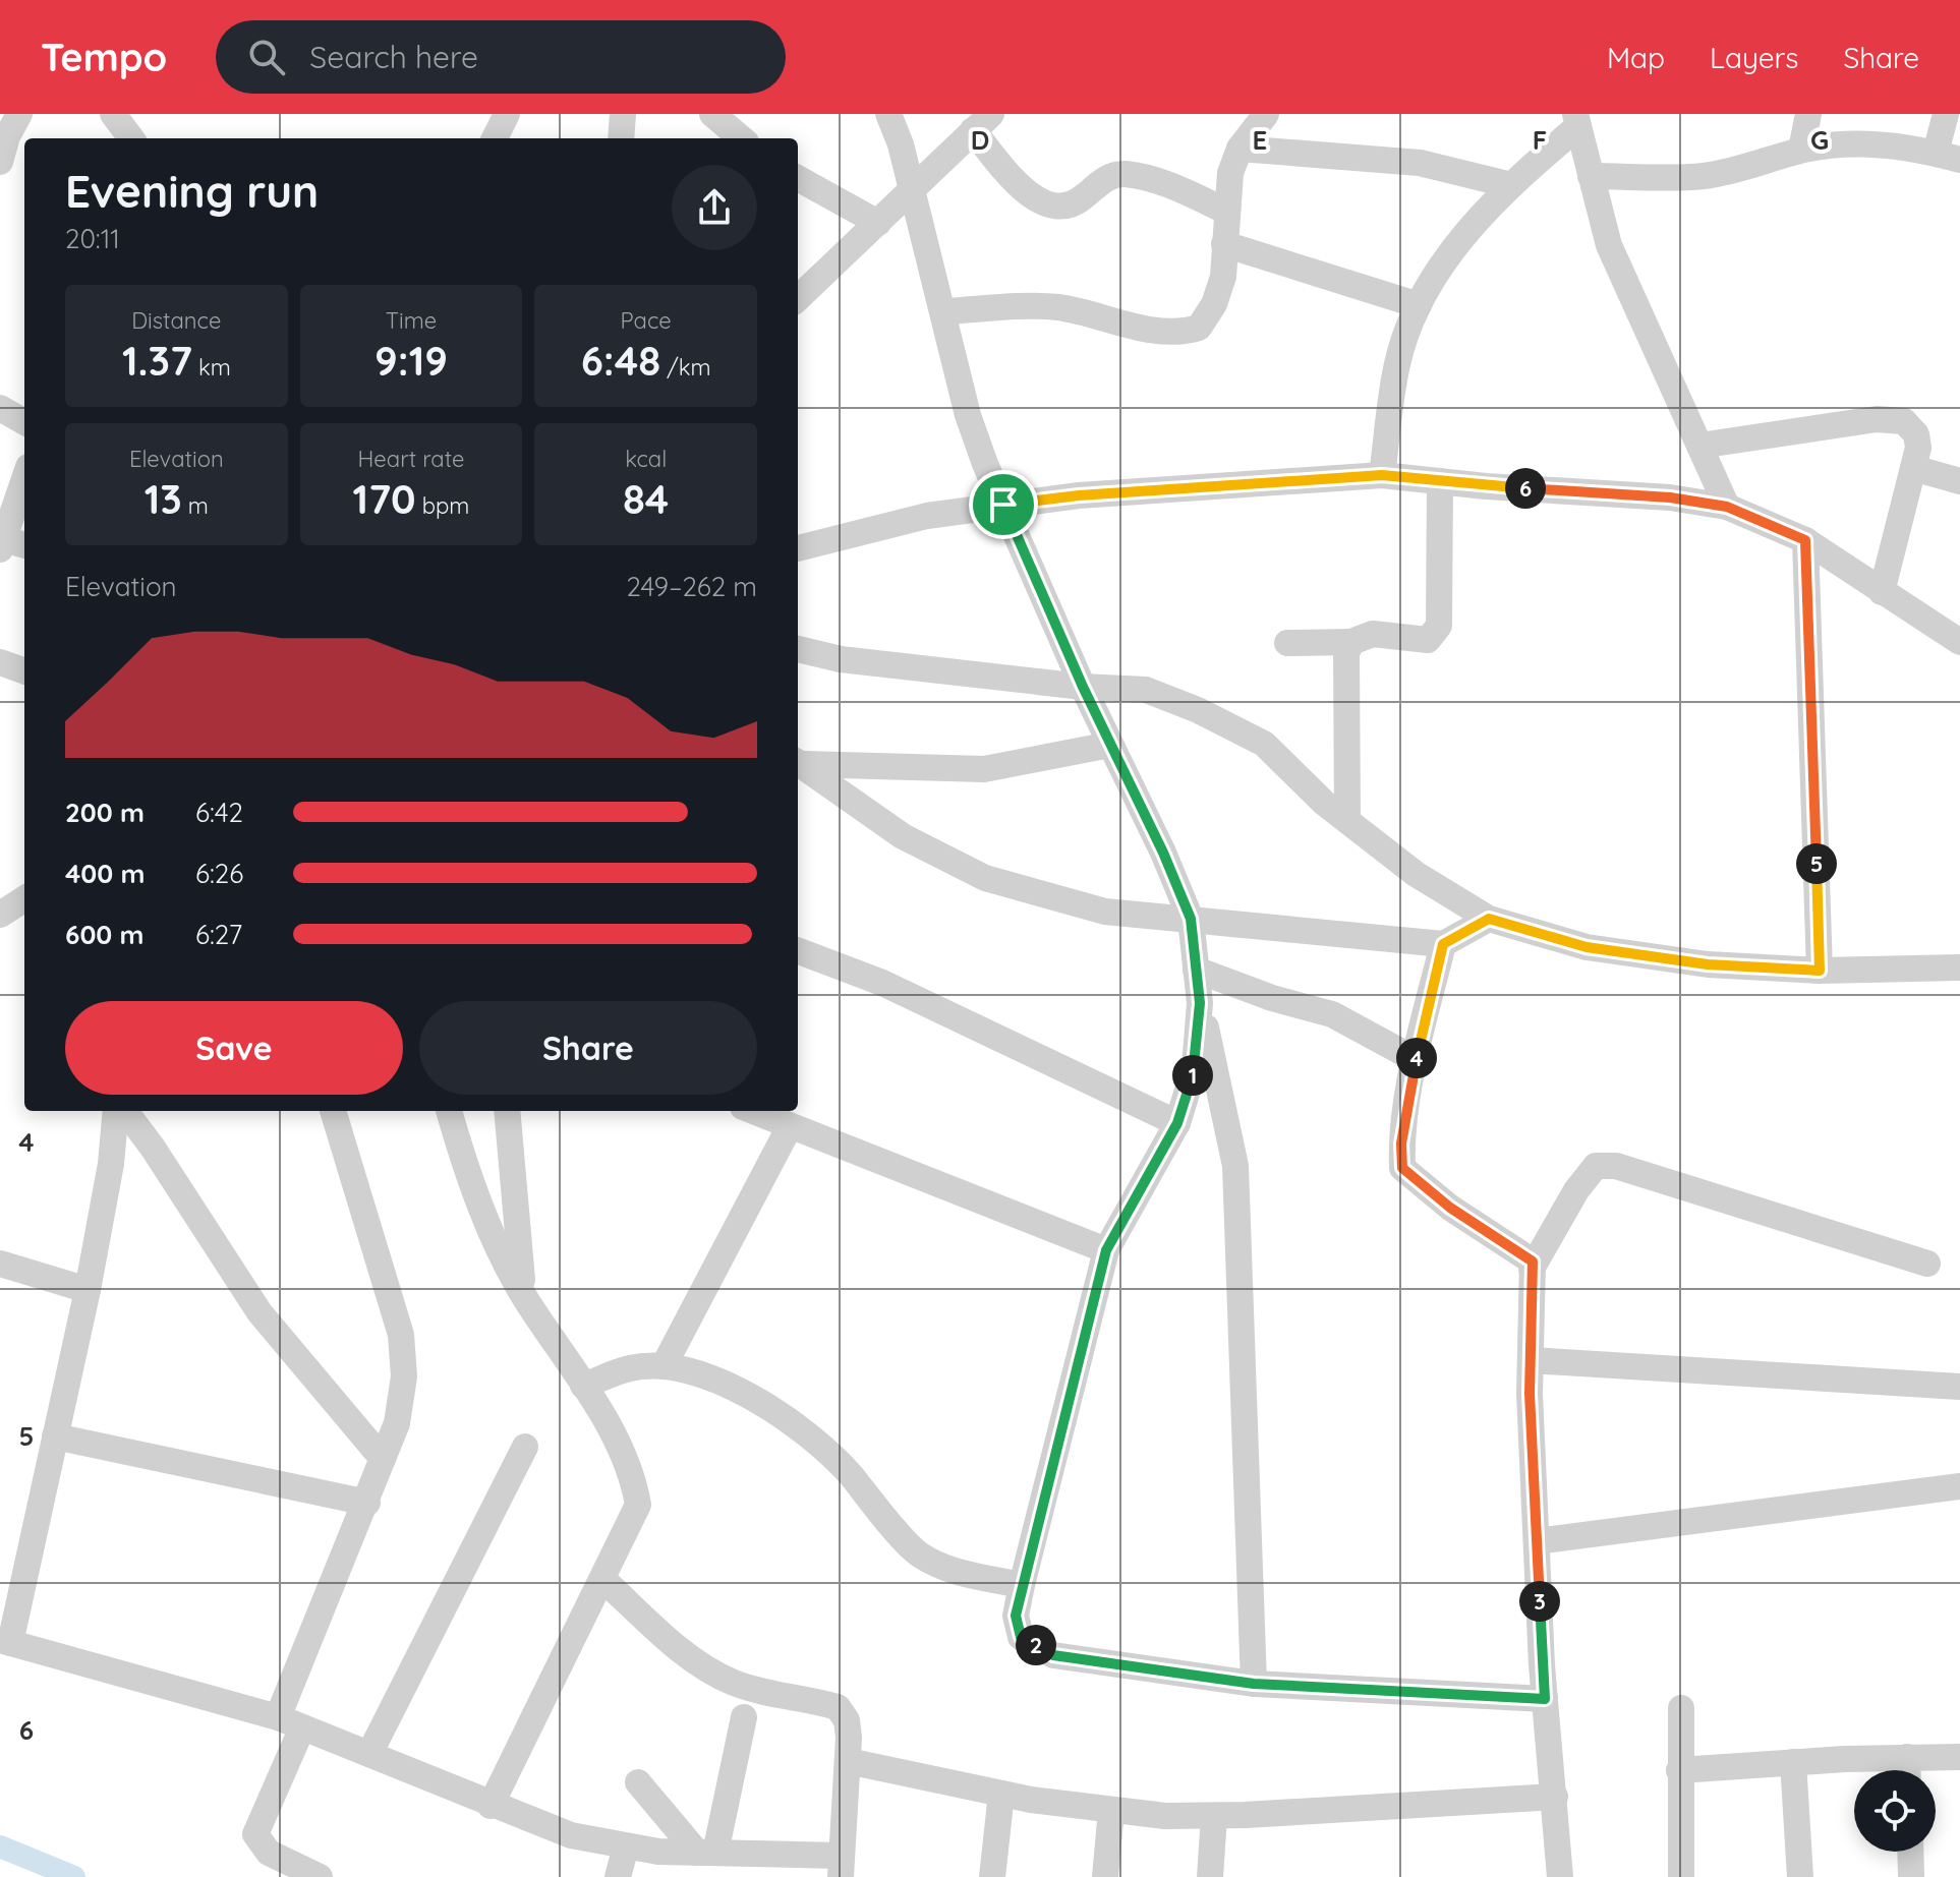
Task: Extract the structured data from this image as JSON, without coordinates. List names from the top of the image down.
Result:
{
  "page": {
    "header": "Tempo",
    "search": "Search here",
    "nav": ["Map", "Layers", "Share"],
    "heading": ["Evening run", "20:11"],
    "stats": [
      ["Distance", "1.37 km"],
      ["Time", "9:19"],
      ["Pace", "6:48 /km"],
      ["Elevation", "13 m"],
      ["Heart rate", "170 bpm"],
      ["kcal", "84"]
    ],
    "pins": [
      "6",
      "5",
      "4",
      "1",
      "3",
      "2"
    ],
    "chart": ["Elevation", "249–262 m"],
    "list": [
      {
        "name": "200 m",
        "note": "6:42"
      },
      {
        "name": "400 m",
        "note": "6:26"
      },
      {
        "name": "600 m",
        "note": "6:27"
      }
    ],
    "buttons": ["Save", "Share"]
  },
  "grid": {
    "columns": [
      "D",
      "E",
      "F",
      "G"
    ],
    "rows": ["4", "5", "6"]
  }
}
